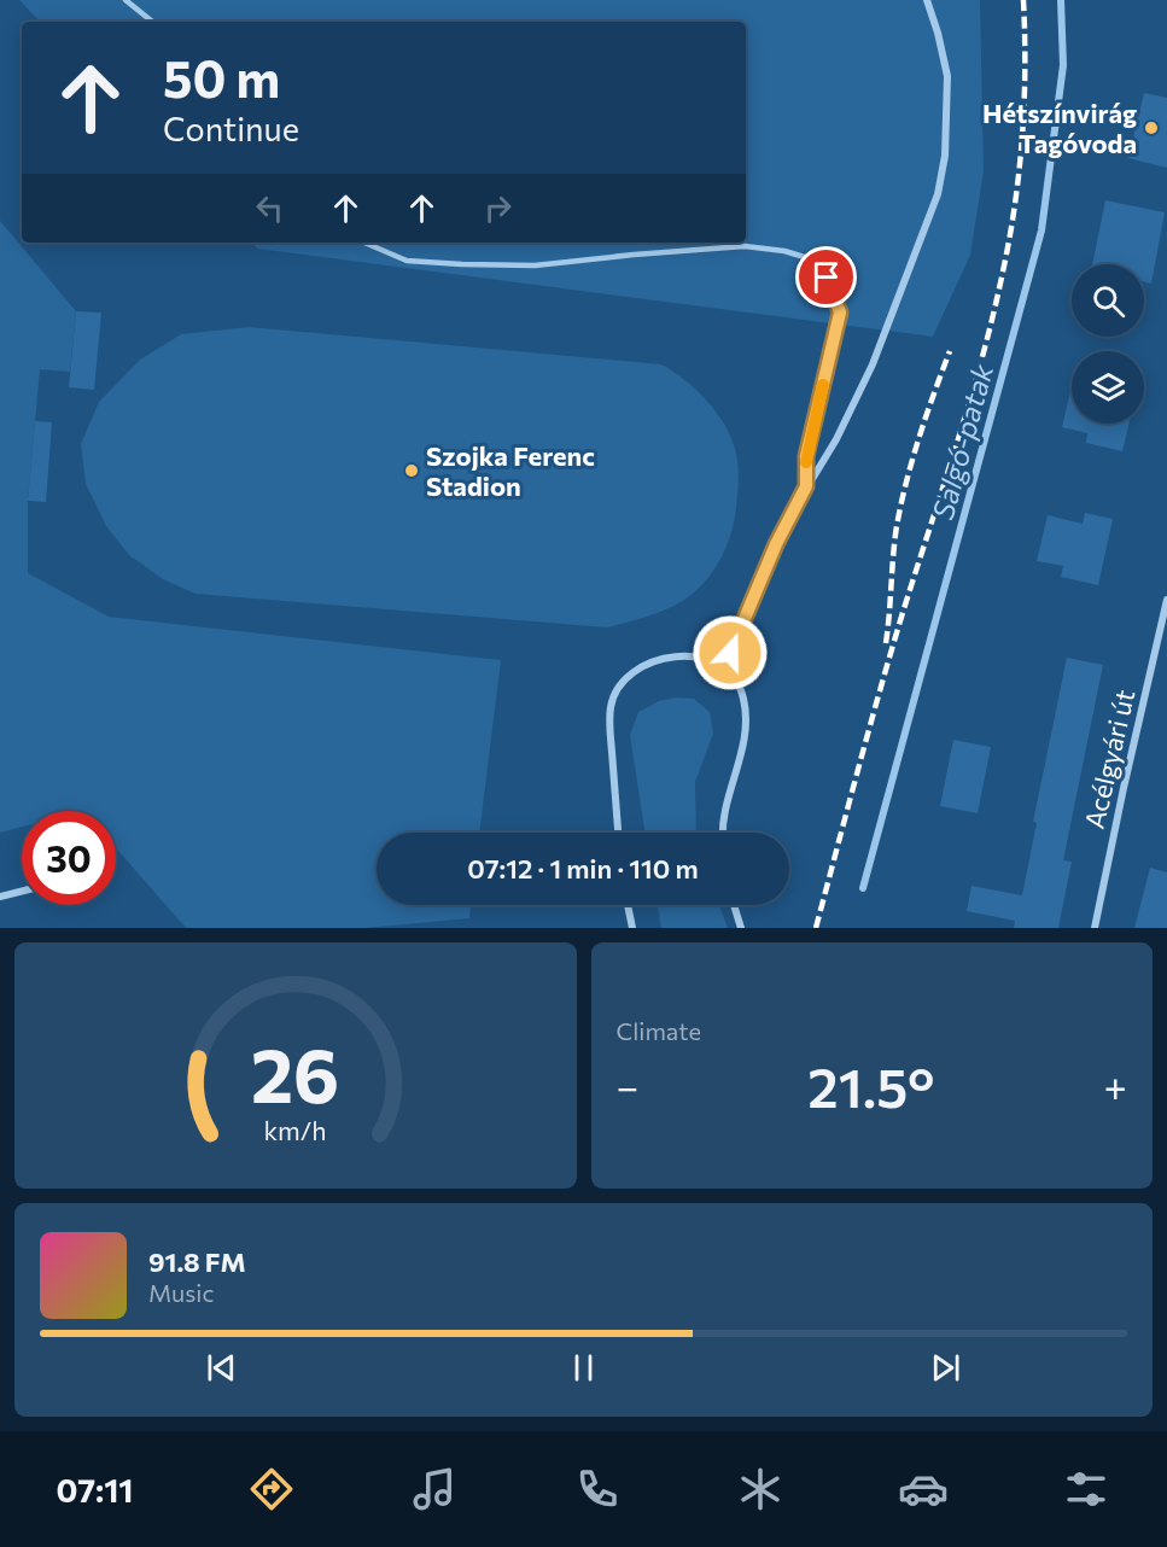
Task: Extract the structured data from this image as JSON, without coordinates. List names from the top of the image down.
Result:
{
  "streets": {
    "street": ["Acélgyári út"]
  },
  "water": ["Salgó-patak"],
  "places": ["Hétszínvirág Tagóvoda", "Szojka Ferenc Stadion"],
  "page": {
    "turn": ["50 m", "Continue"],
    "limit": "30",
    "trip": "07:12 · 1 min · 110 m",
    "tile": "Climate",
    "heat": ["−", "21.5°", "+"],
    "song": ["91.8 FM", "Music"],
    "tabs": "07:11",
    "gauge": ["26", "km/h"]
  }
}
